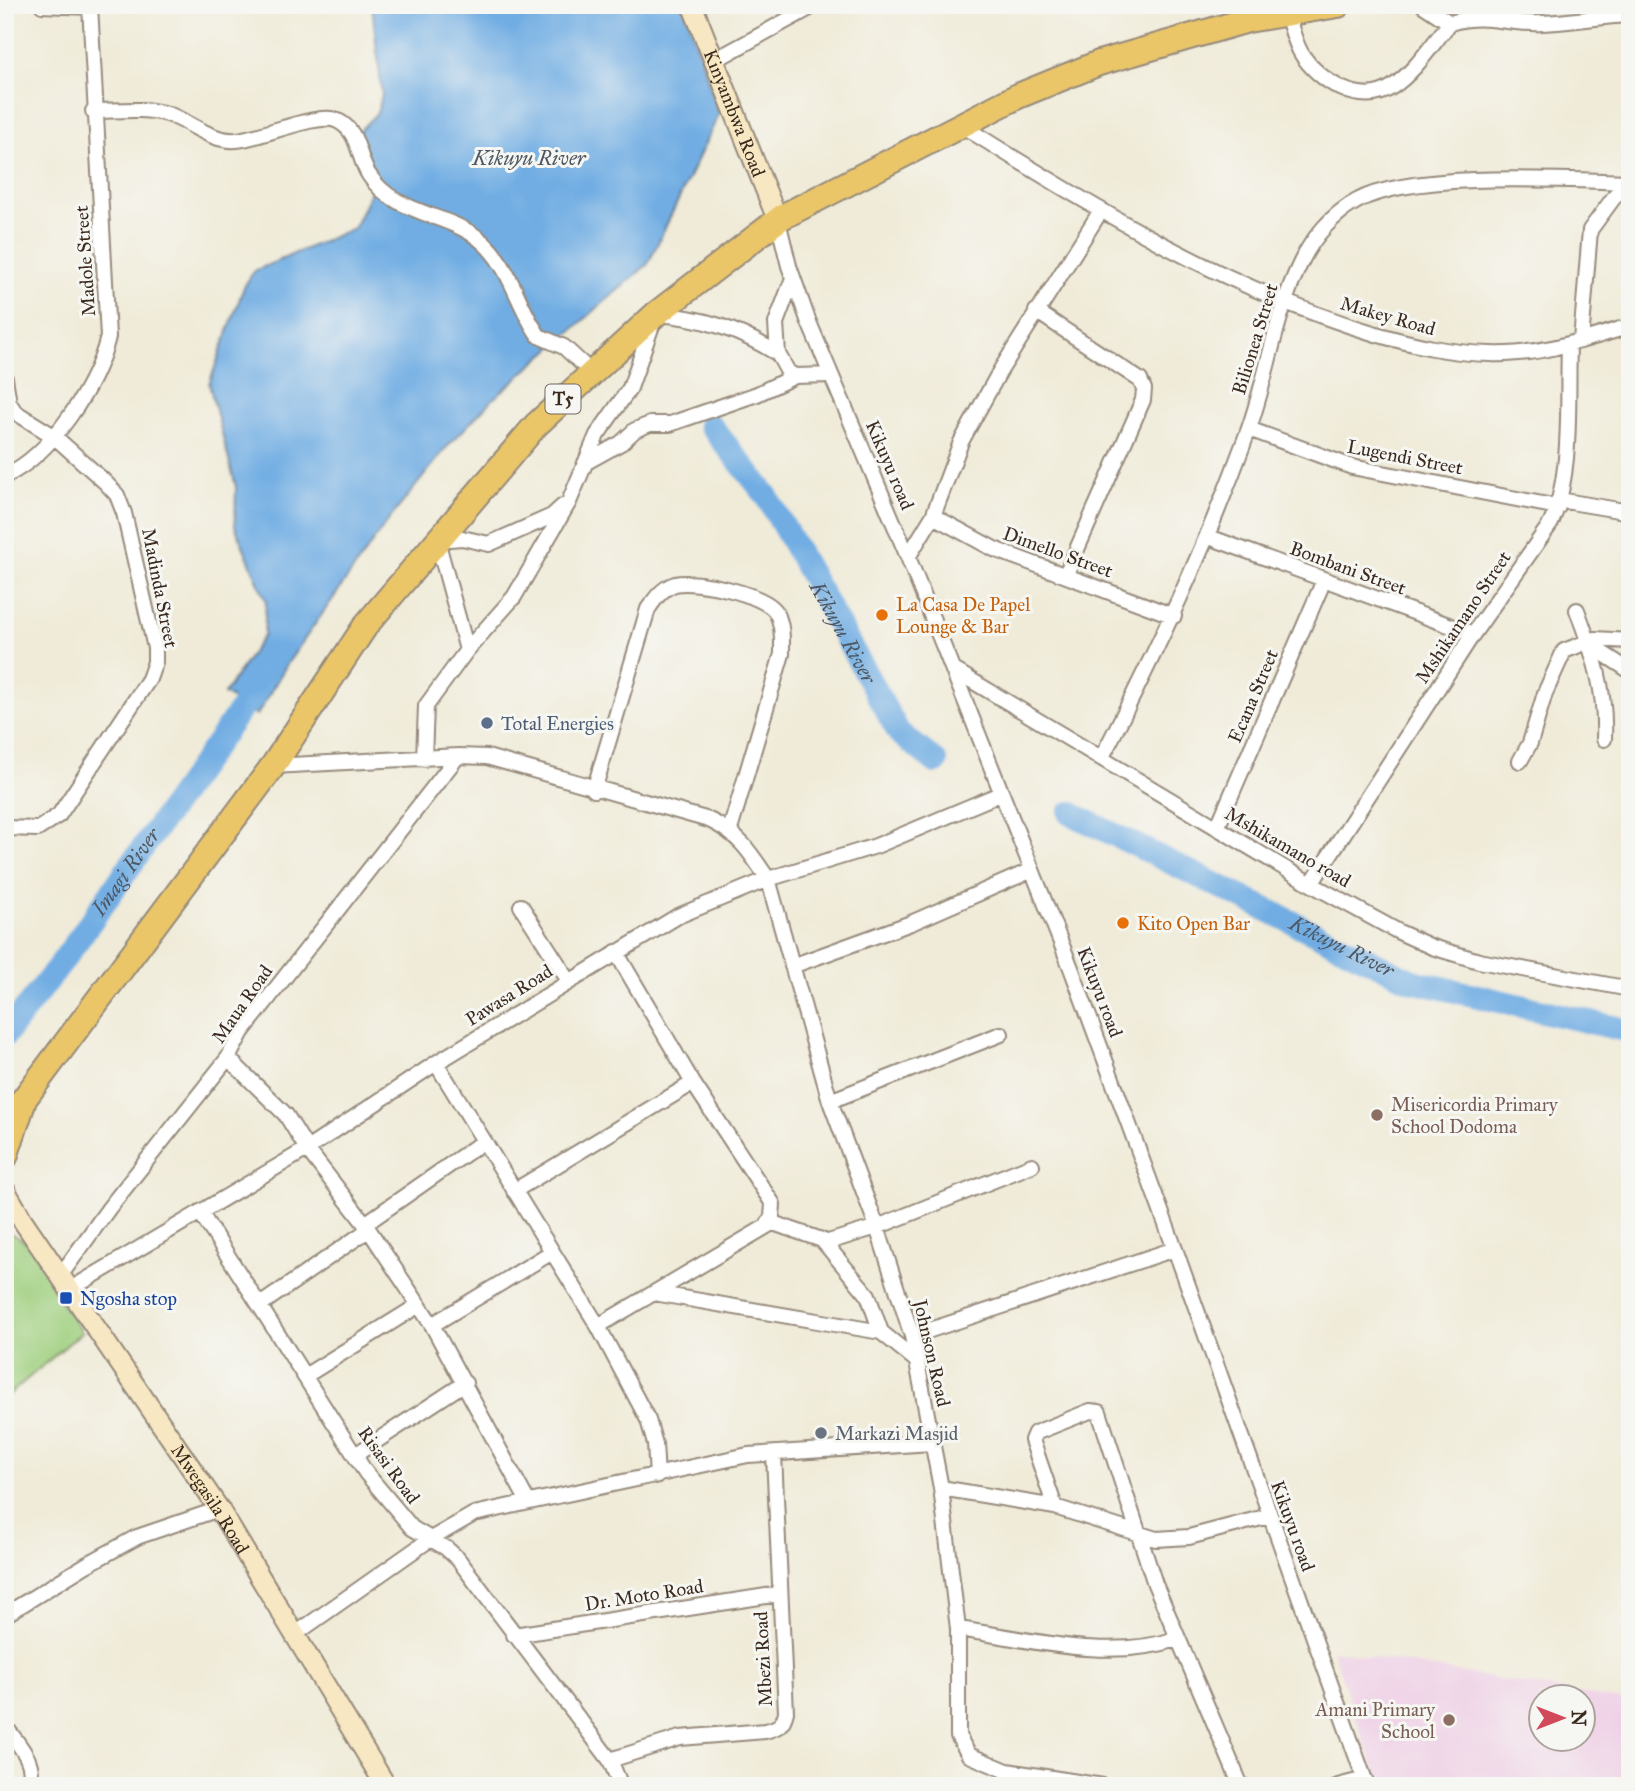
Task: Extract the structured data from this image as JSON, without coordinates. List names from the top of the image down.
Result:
{
  "streets": {
    "highway": ["T5"],
    "street": [
      "Kinyambwa Road",
      "Madole Street",
      "Makey Road",
      "Bilionea Street",
      "Lugendi Street",
      "Kikuyu road",
      "Dimello Street",
      "Bombani Street",
      "Madinda Street",
      "Mshikamano Street",
      "Ecana Street",
      "Mshikamano road",
      "Pawasa Road",
      "Maua Road",
      "Johnson Road",
      "Risasi Road",
      "Mwegasila Road",
      "Dr. Moto Road",
      "Mbezi Road"
    ]
  },
  "crossings": [
    ["Kinyambwa Road", "T5"],
    ["Kinyambwa Road", "Kikuyu road"],
    ["Madole Street", "Madinda Street"],
    ["Makey Road", "Bilionea Street"],
    ["Makey Road", "T5"],
    ["Makey Road", "Mshikamano Street"],
    ["Bilionea Street", "Lugendi Street"],
    ["Bilionea Street", "Dimello Street"],
    ["Bilionea Street", "Bombani Street"],
    ["Bilionea Street", "Mshikamano Street"],
    ["Bilionea Street", "Mshikamano road"],
    ["T5", "Kikuyu road"],
    ["Lugendi Street", "Mshikamano Street"],
    ["Kikuyu road", "Mshikamano road"],
    ["Kikuyu road", "Pawasa Road"],
    ["Bombani Street", "Mshikamano Street"],
    ["Bombani Street", "Ecana Street"],
    ["Mshikamano Street", "Mshikamano road"],
    ["Ecana Street", "Mshikamano road"],
    ["Pawasa Road", "Maua Road"],
    ["Pawasa Road", "Johnson Road"],
    ["Pawasa Road", "Risasi Road"],
    ["Pawasa Road", "Mwegasila Road"],
    ["Maua Road", "Mwegasila Road"],
    ["Risasi Road", "Dr. Moto Road"],
    ["Risasi Road", "Mbezi Road"],
    ["Dr. Moto Road", "Mbezi Road"]
  ],
  "water": ["Kikuyu River", "Imagi River"],
  "places": {
    "other": [
      "La Casa De Papel Lounge & Bar",
      "Total Energies",
      "Kito Open Bar",
      "Misericordia Primary School Dodoma",
      "Markazi Masjid",
      "Amani Primary School"
    ],
    "transit": ["Ngosha stop"]
  },
  "north": "right"
}
